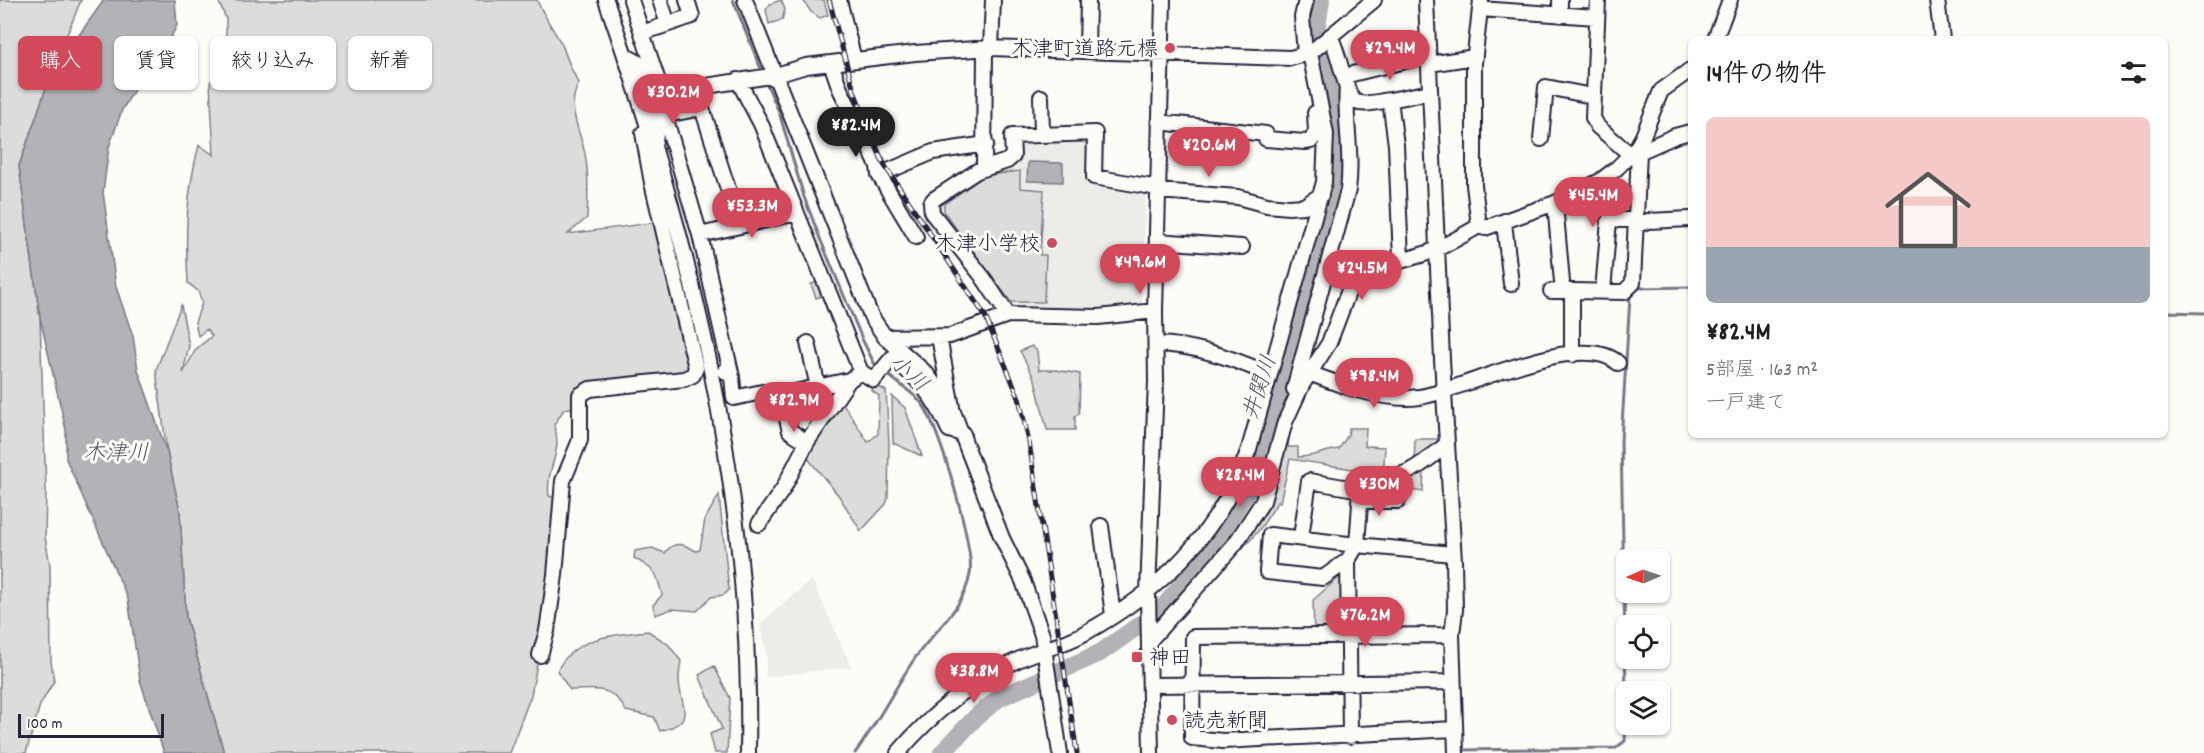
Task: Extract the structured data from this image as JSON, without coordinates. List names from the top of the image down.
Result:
{
  "water": ["小川", "井関川", "木津川"],
  "places": {
    "other": ["木津町道路元標", "木津小学校", "読売新聞"],
    "transit": ["神田"]
  },
  "scale_bar": "100 m",
  "north": "left",
  "page": {
    "price": [
      "¥29.4M",
      "¥30.2M",
      "¥82.4M",
      "¥20.6M",
      "¥45.4M",
      "¥53.3M",
      "¥49.6M",
      "¥24.5M",
      "¥98.4M",
      "¥82.9M",
      "¥28.4M",
      "¥30M",
      "¥76.2M",
      "¥38.8M"
    ],
    "chip": [
      "購入",
      "賃貸",
      "絞り込み",
      "新着"
    ],
    "heading": "14件の物件",
    "list": [
      {
        "name": "¥82.4M",
        "note": "5部屋 · 163 m² · 一戸建て"
      }
    ],
    "scale": "100 m"
  }
}
